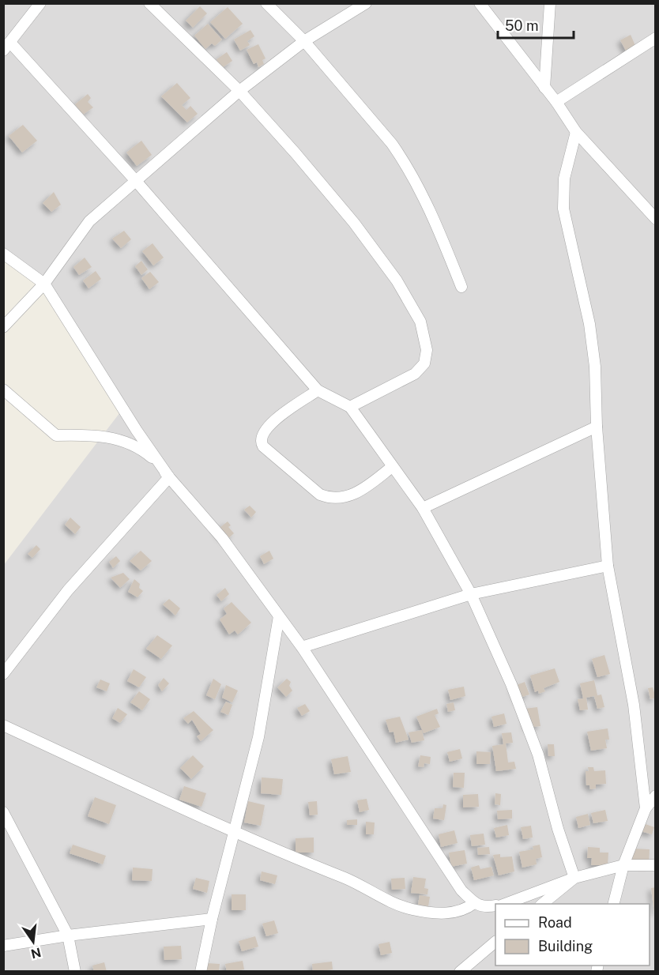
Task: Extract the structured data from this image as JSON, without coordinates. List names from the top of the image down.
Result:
{
  "legend": ["Road", "Building"],
  "scale_bar": "50 m",
  "north": "bottom"
}
